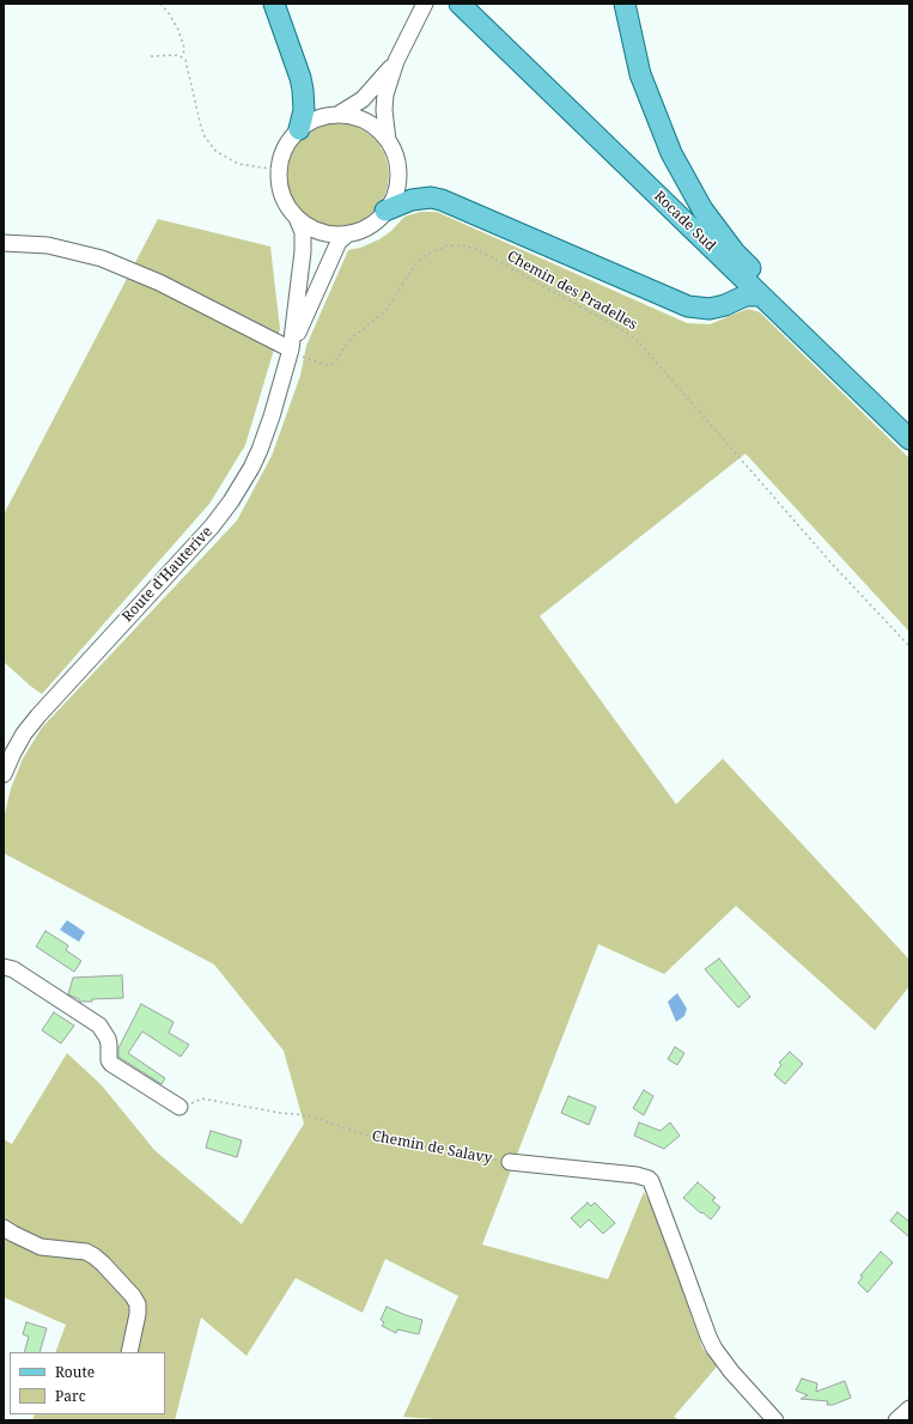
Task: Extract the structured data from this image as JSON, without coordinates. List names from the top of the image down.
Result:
{
  "streets": {
    "main road": ["Rocade Sud"],
    "street": ["Route d'Hauterive", "Chemin de Salavy"],
    "path": ["Chemin des Pradelles"]
  },
  "crossings": [
    ["Chemin des Pradelles", "Route d'Hauterive"]
  ],
  "legend": ["Route", "Parc"]
}
